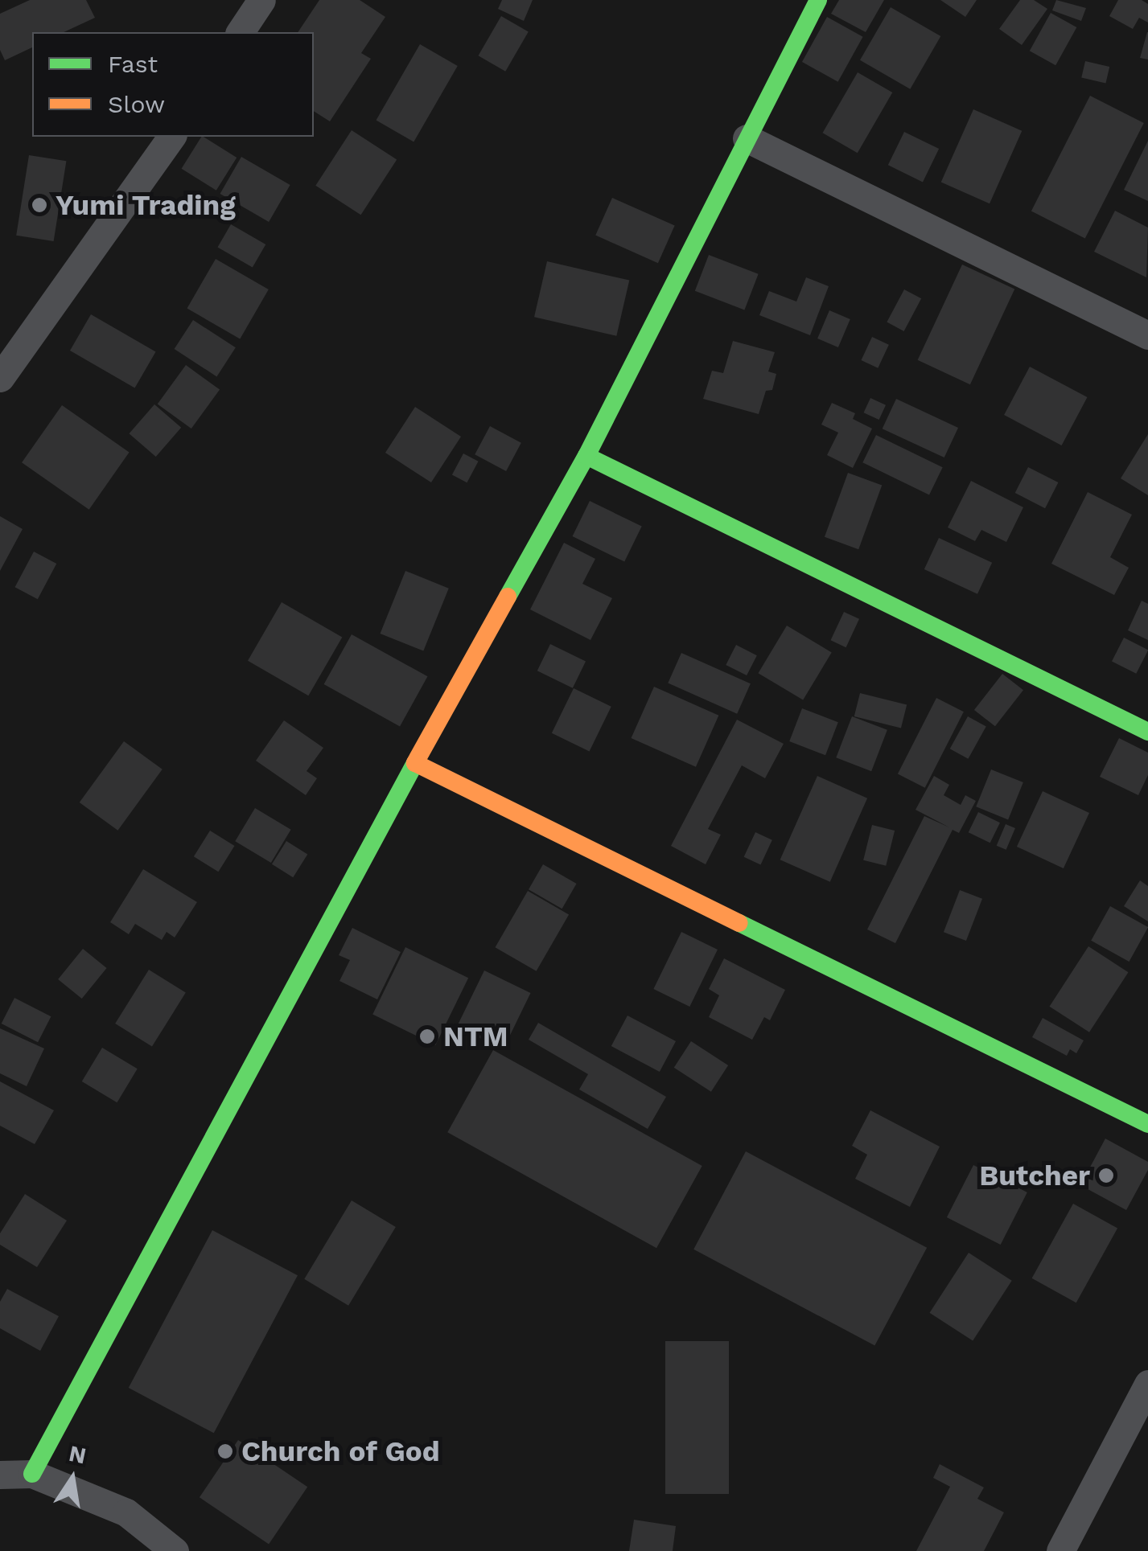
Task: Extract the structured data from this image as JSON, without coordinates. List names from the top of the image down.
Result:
{
  "places": [
    "Yumi Trading",
    "NTM",
    "Butcher",
    "Church of God"
  ],
  "legend": ["Fast", "Slow"],
  "north": "top"
}
